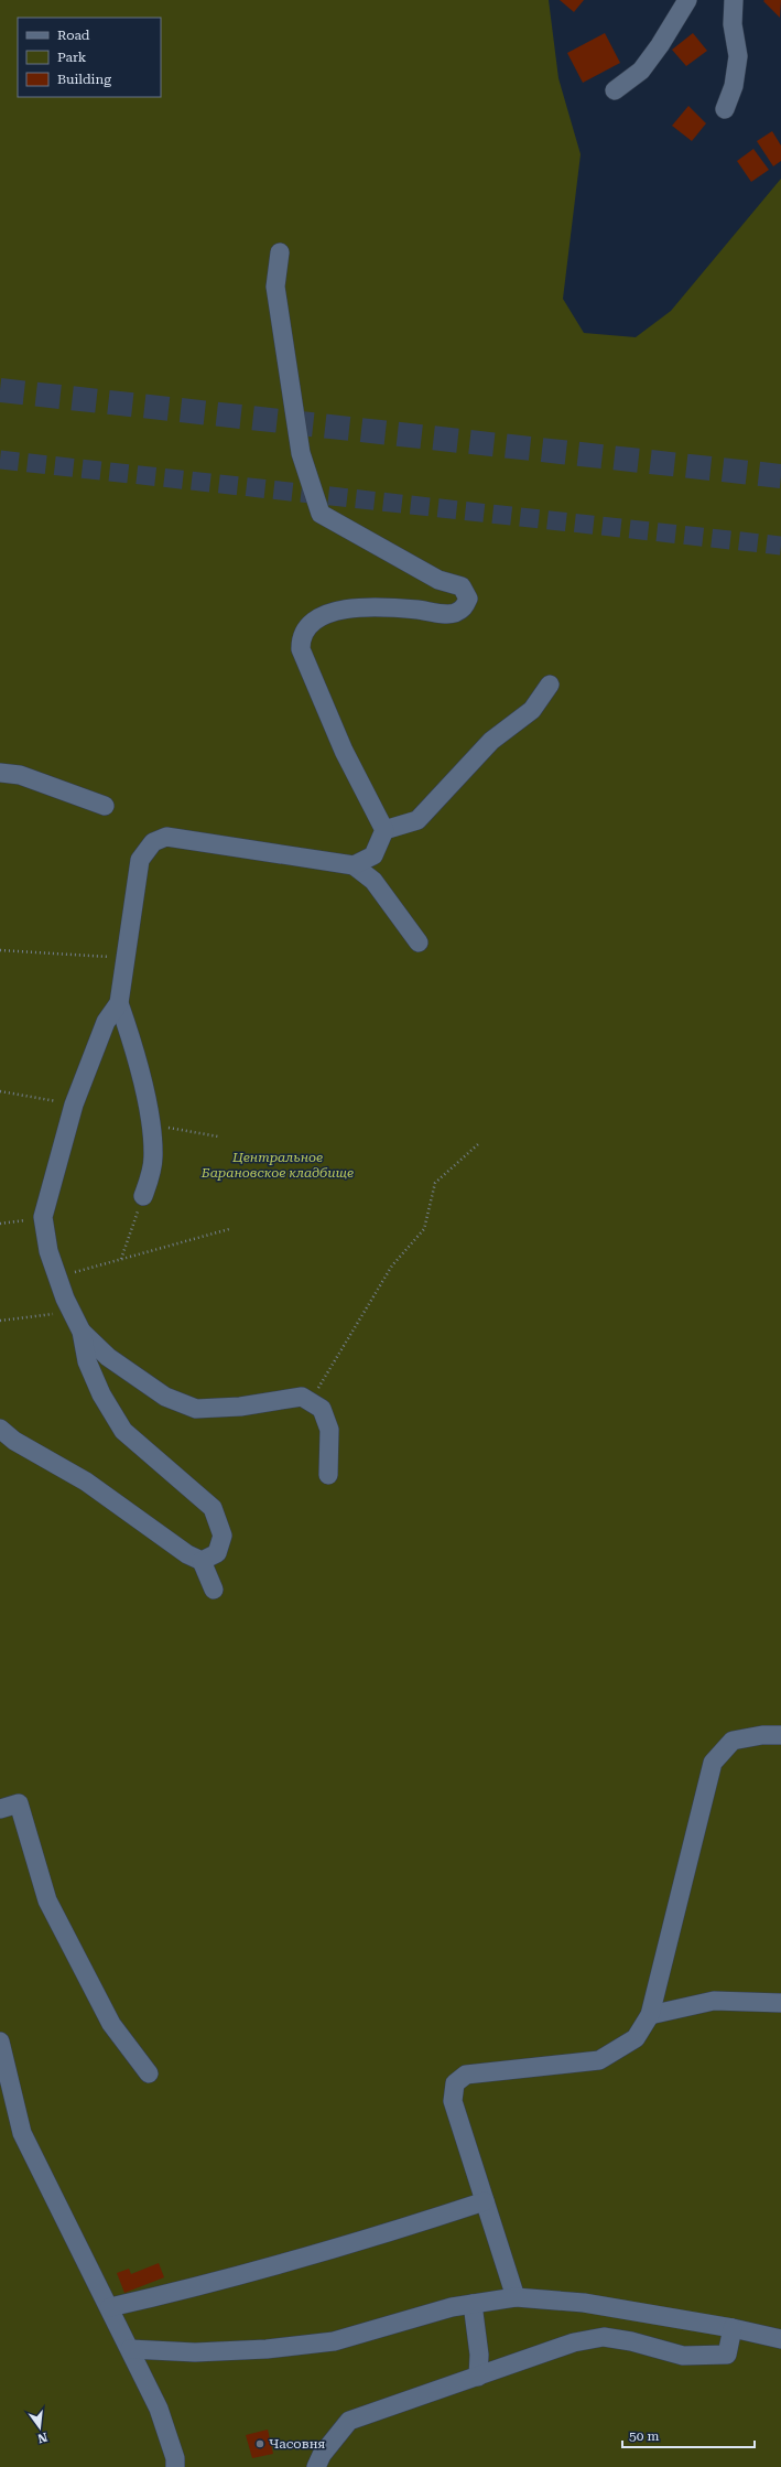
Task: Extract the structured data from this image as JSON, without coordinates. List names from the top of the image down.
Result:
{
  "parks": ["Центральное Барановское кладбище"],
  "places": ["Часовня"],
  "legend": ["Road", "Park", "Building"],
  "scale_bar": "50 m",
  "north": "bottom"
}
